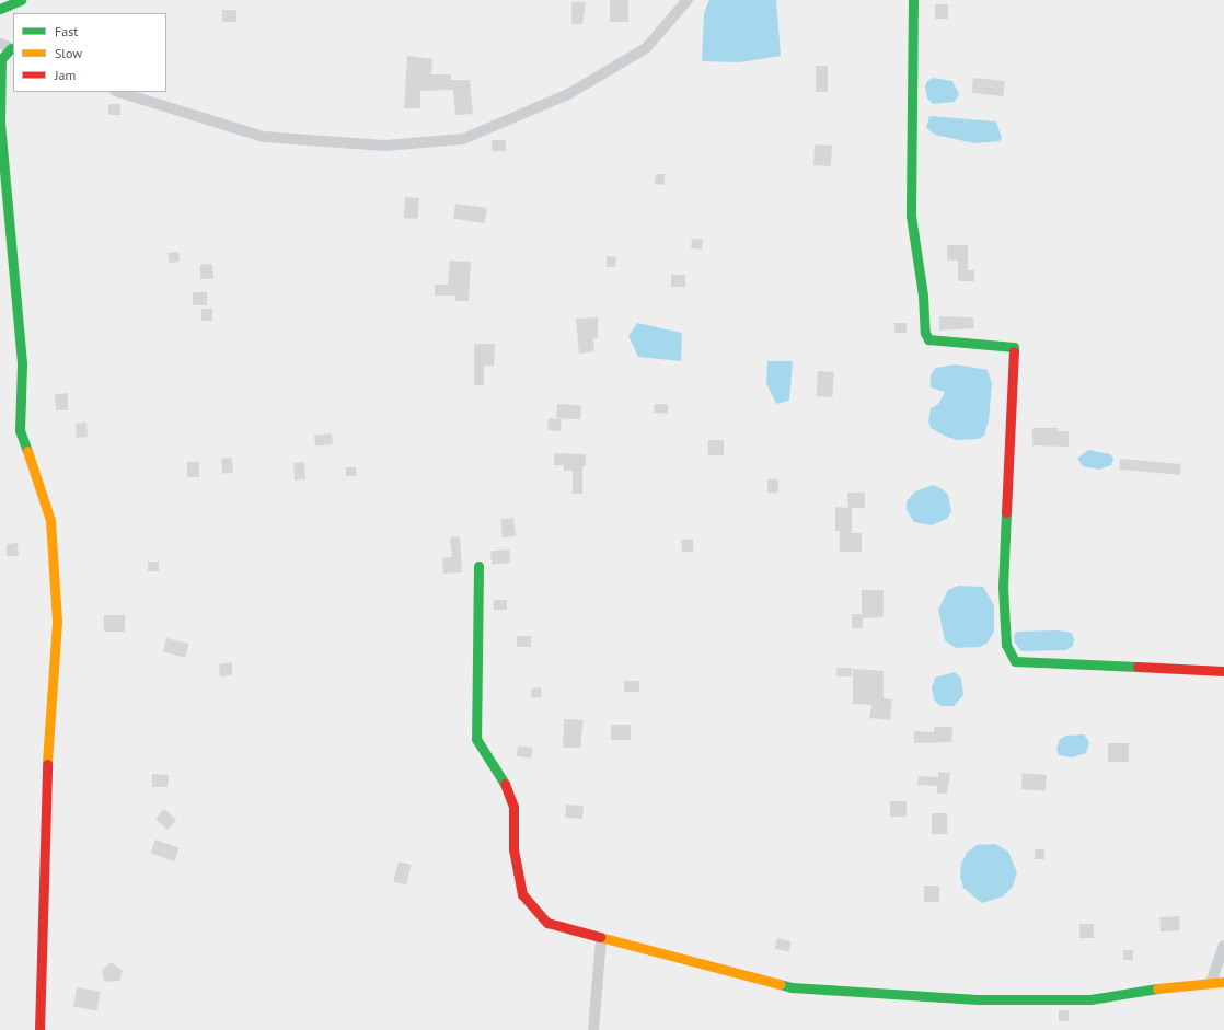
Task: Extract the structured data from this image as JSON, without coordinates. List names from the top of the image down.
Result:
{
  "legend": ["Fast", "Slow", "Jam"]
}
